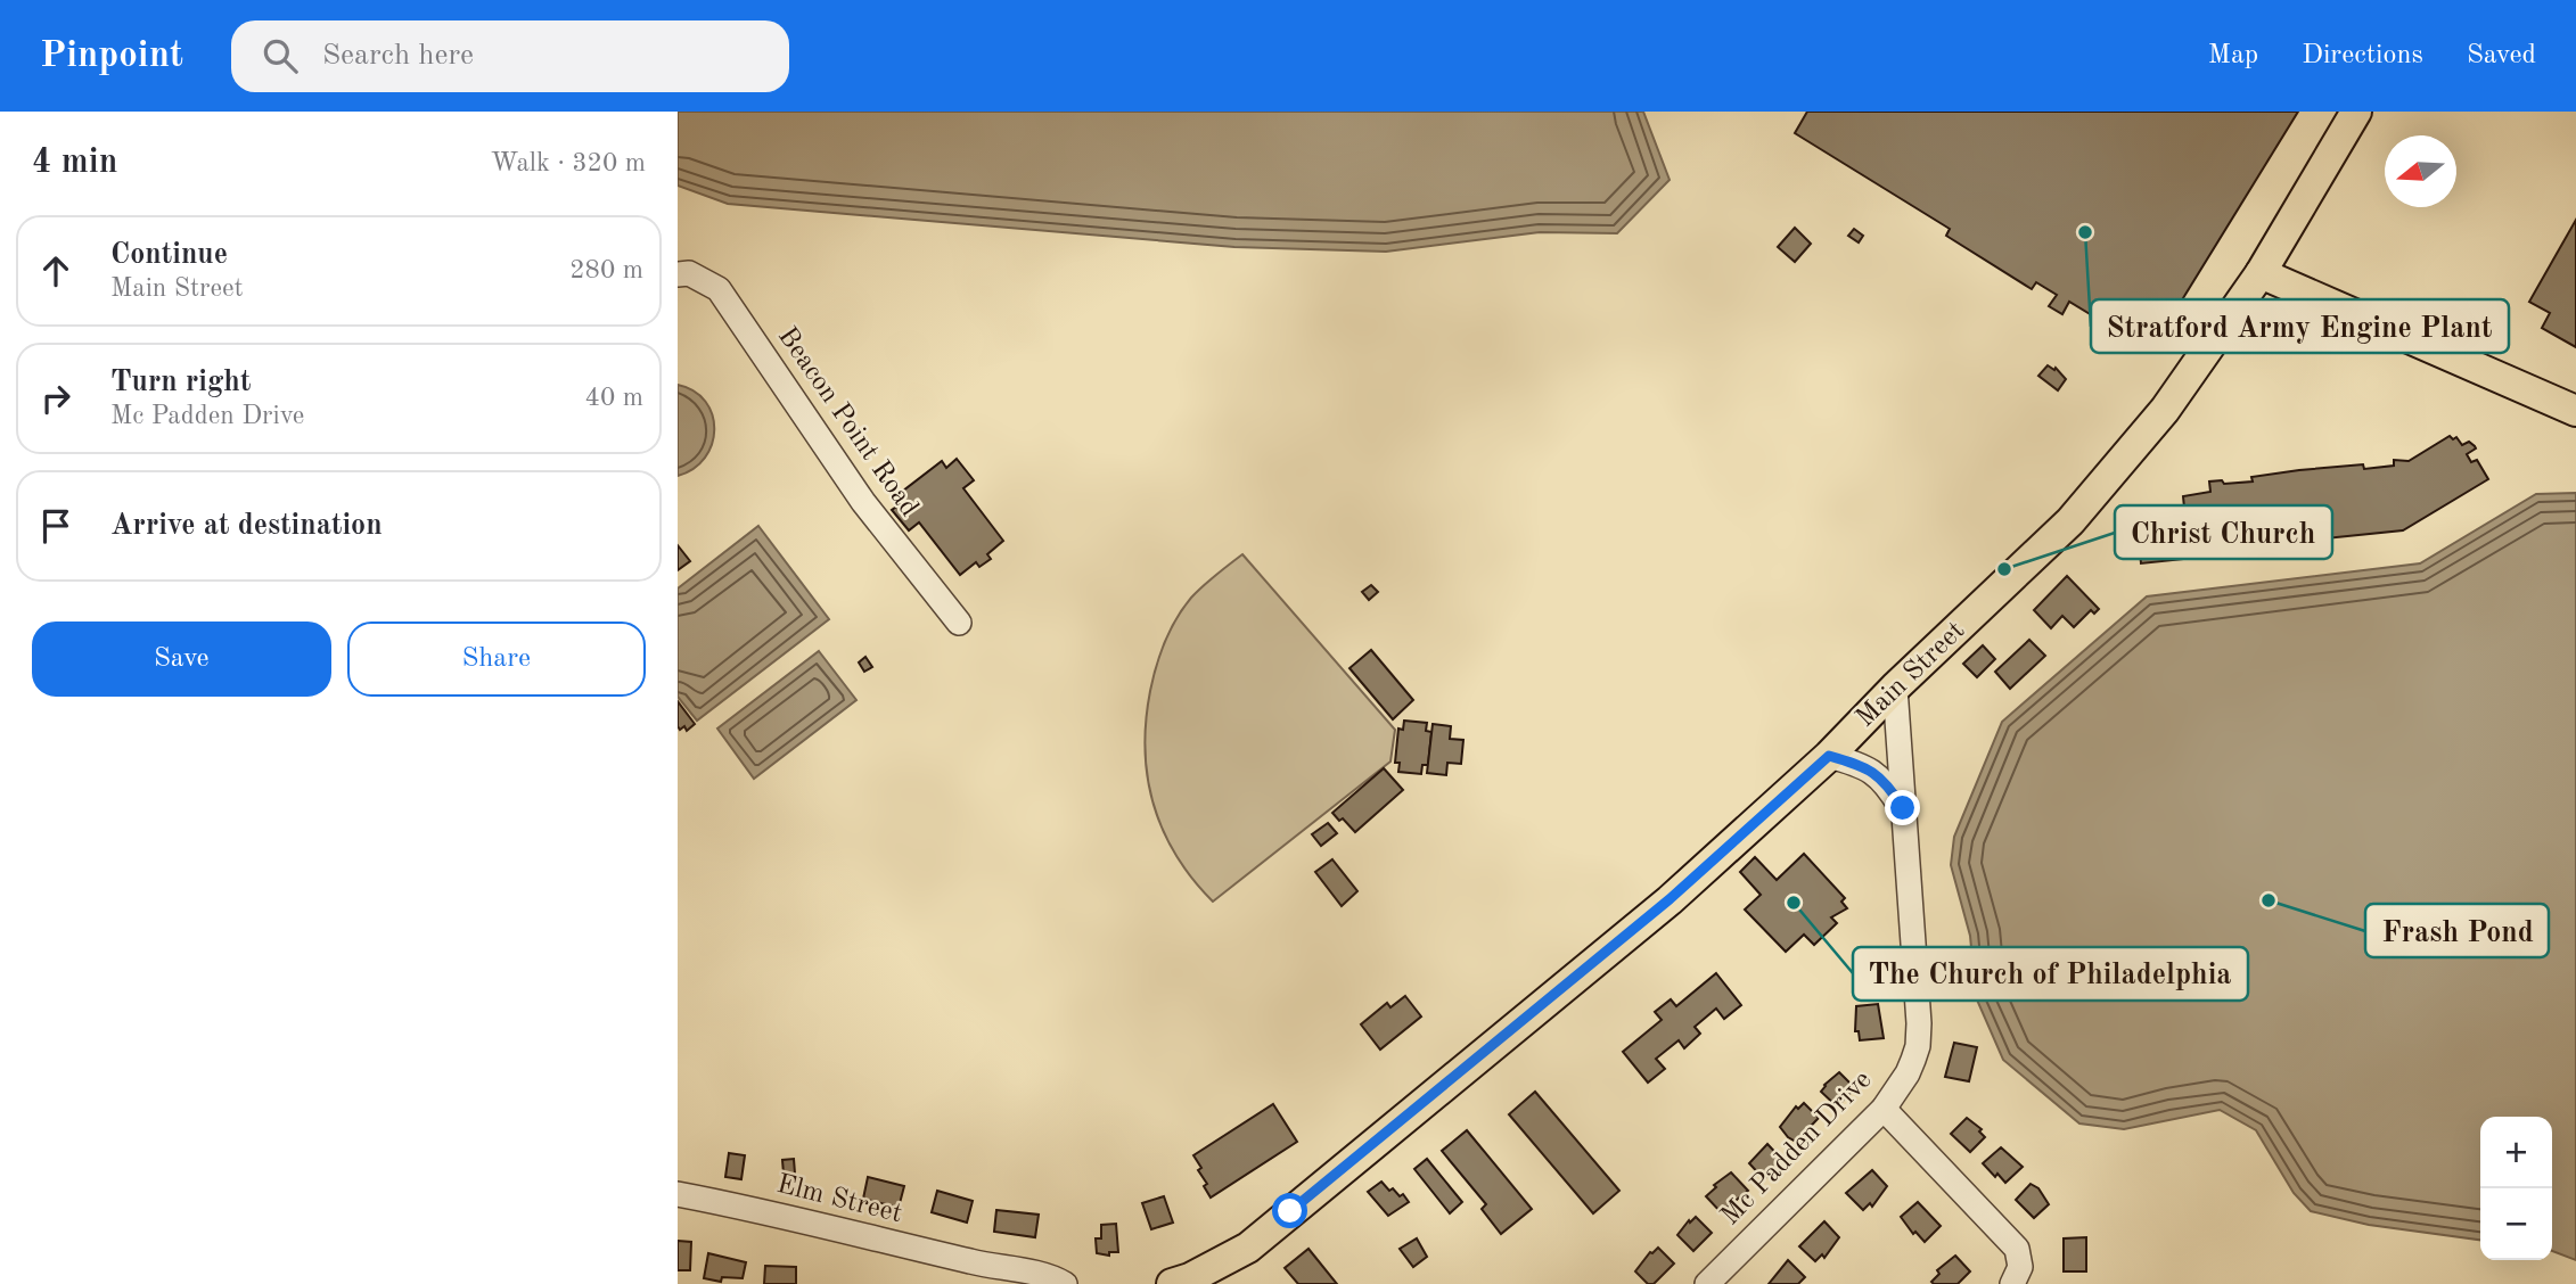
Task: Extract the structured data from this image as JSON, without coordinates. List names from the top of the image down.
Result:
{
  "streets": {
    "main road": ["Main Street"],
    "street": ["Beacon Point Road", "Mc Padden Drive", "Elm Street"]
  },
  "crossings": [
    ["Main Street", "Mc Padden Drive"]
  ],
  "places": [
    "Stratford Army Engine Plant",
    "Christ Church",
    "Frash Pond",
    "The Church of Philadelphia"
  ],
  "north": "left",
  "page": {
    "header": "Pinpoint",
    "search": "Search here",
    "nav": ["Map", "Directions", "Saved"],
    "heading": ["4 min", "Walk · 320 m"],
    "list": [
      ["Continue", "Main Street", "280 m"],
      ["Turn right", "Mc Padden Drive", "40 m"],
      "Arrive at destination"
    ],
    "buttons": ["Save", "Share"],
    "map_buttons": ["+", "−"]
  }
}
